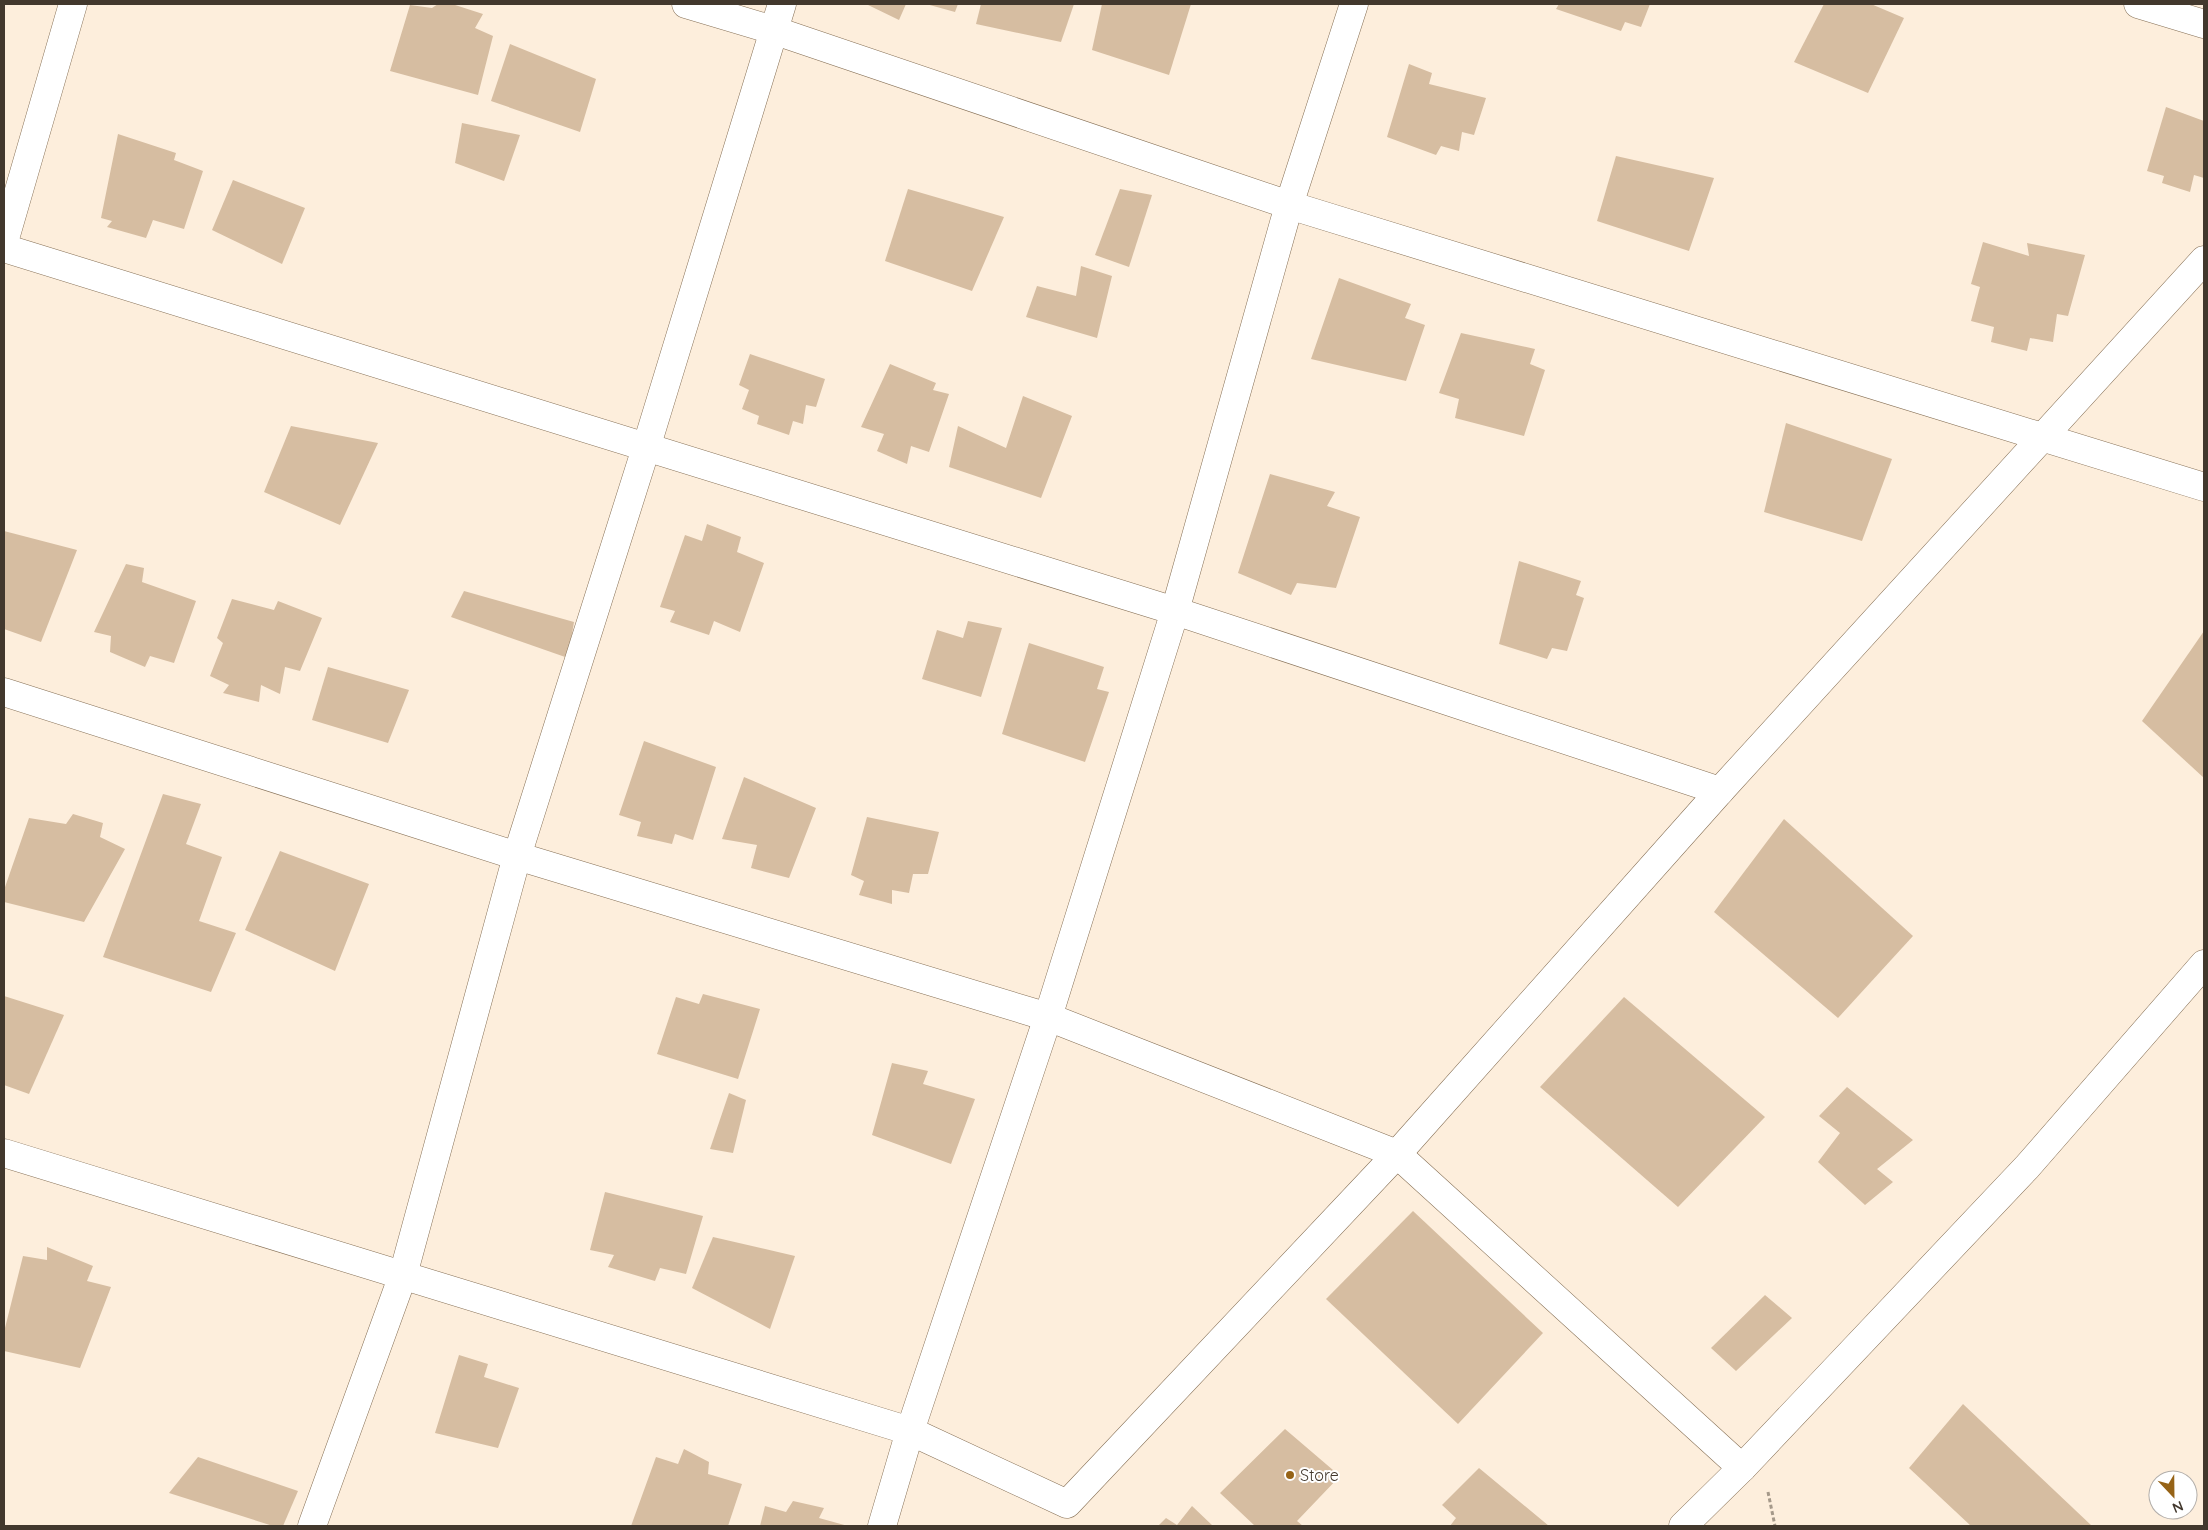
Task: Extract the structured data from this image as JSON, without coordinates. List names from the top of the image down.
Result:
{
  "places": ["Store"],
  "north": "bottom"
}
